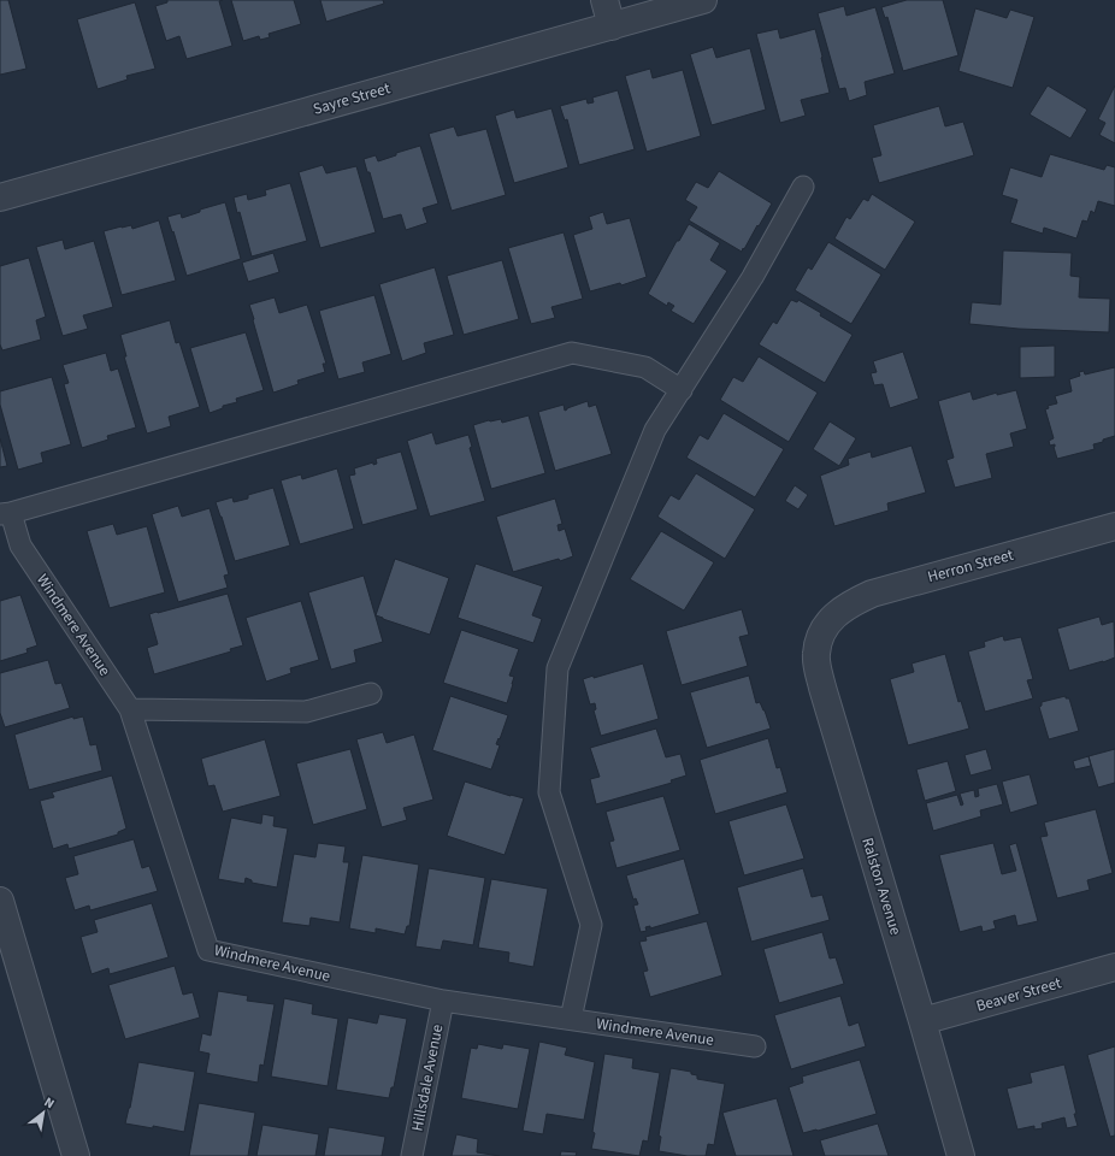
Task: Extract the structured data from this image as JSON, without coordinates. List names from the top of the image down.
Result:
{
  "streets": {
    "street": [
      "Sayre Street",
      "Herron Street",
      "Ralston Avenue",
      "Beaver Street"
    ],
    "lane": ["Windmere Avenue", "Hillsdale Avenue"]
  },
  "crossings": [
    ["Herron Street", "Ralston Avenue"],
    ["Windmere Avenue", "Hillsdale Avenue"],
    ["Ralston Avenue", "Beaver Street"]
  ],
  "north": "top right"
}
